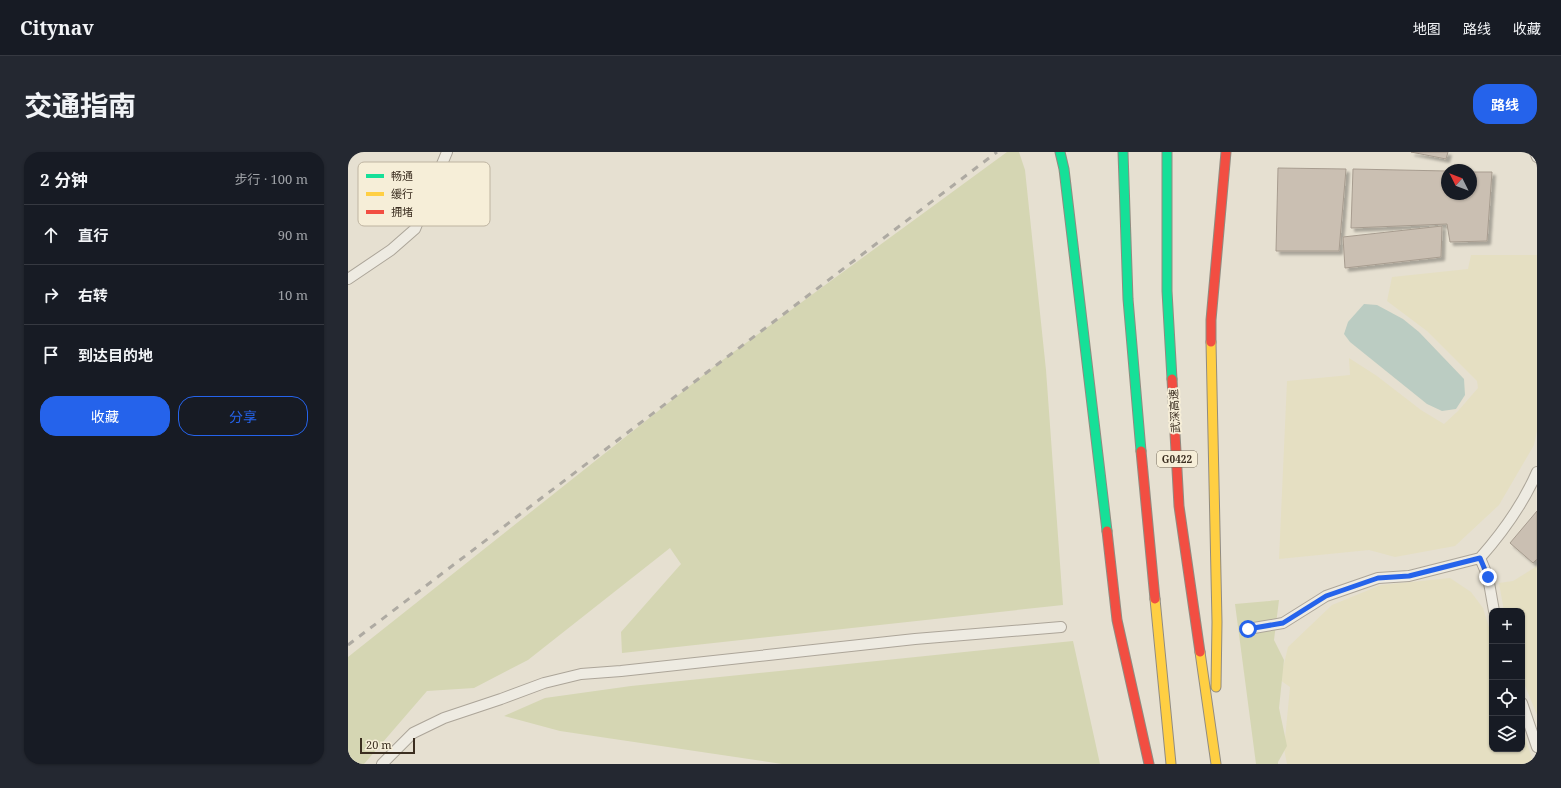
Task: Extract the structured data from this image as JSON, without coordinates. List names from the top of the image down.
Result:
{
  "streets": {
    "highway": ["武深高速", "G0422"]
  },
  "legend": ["畅通", "缓行", "拥堵"],
  "scale_bar": "20 m",
  "north": "top left",
  "page": {
    "header": "Citynav",
    "nav": ["地图", "路线", "收藏"],
    "title": "交通指南",
    "buttons": [
      "路线",
      ["收藏", "分享"]
    ],
    "heading": ["2 分钟", "步行 · 100 m"],
    "list": [
      ["直行", "90 m"],
      ["右转", "10 m"],
      "到达目的地"
    ],
    "map_buttons": ["+", "−"],
    "scale": "20 m"
  }
}
